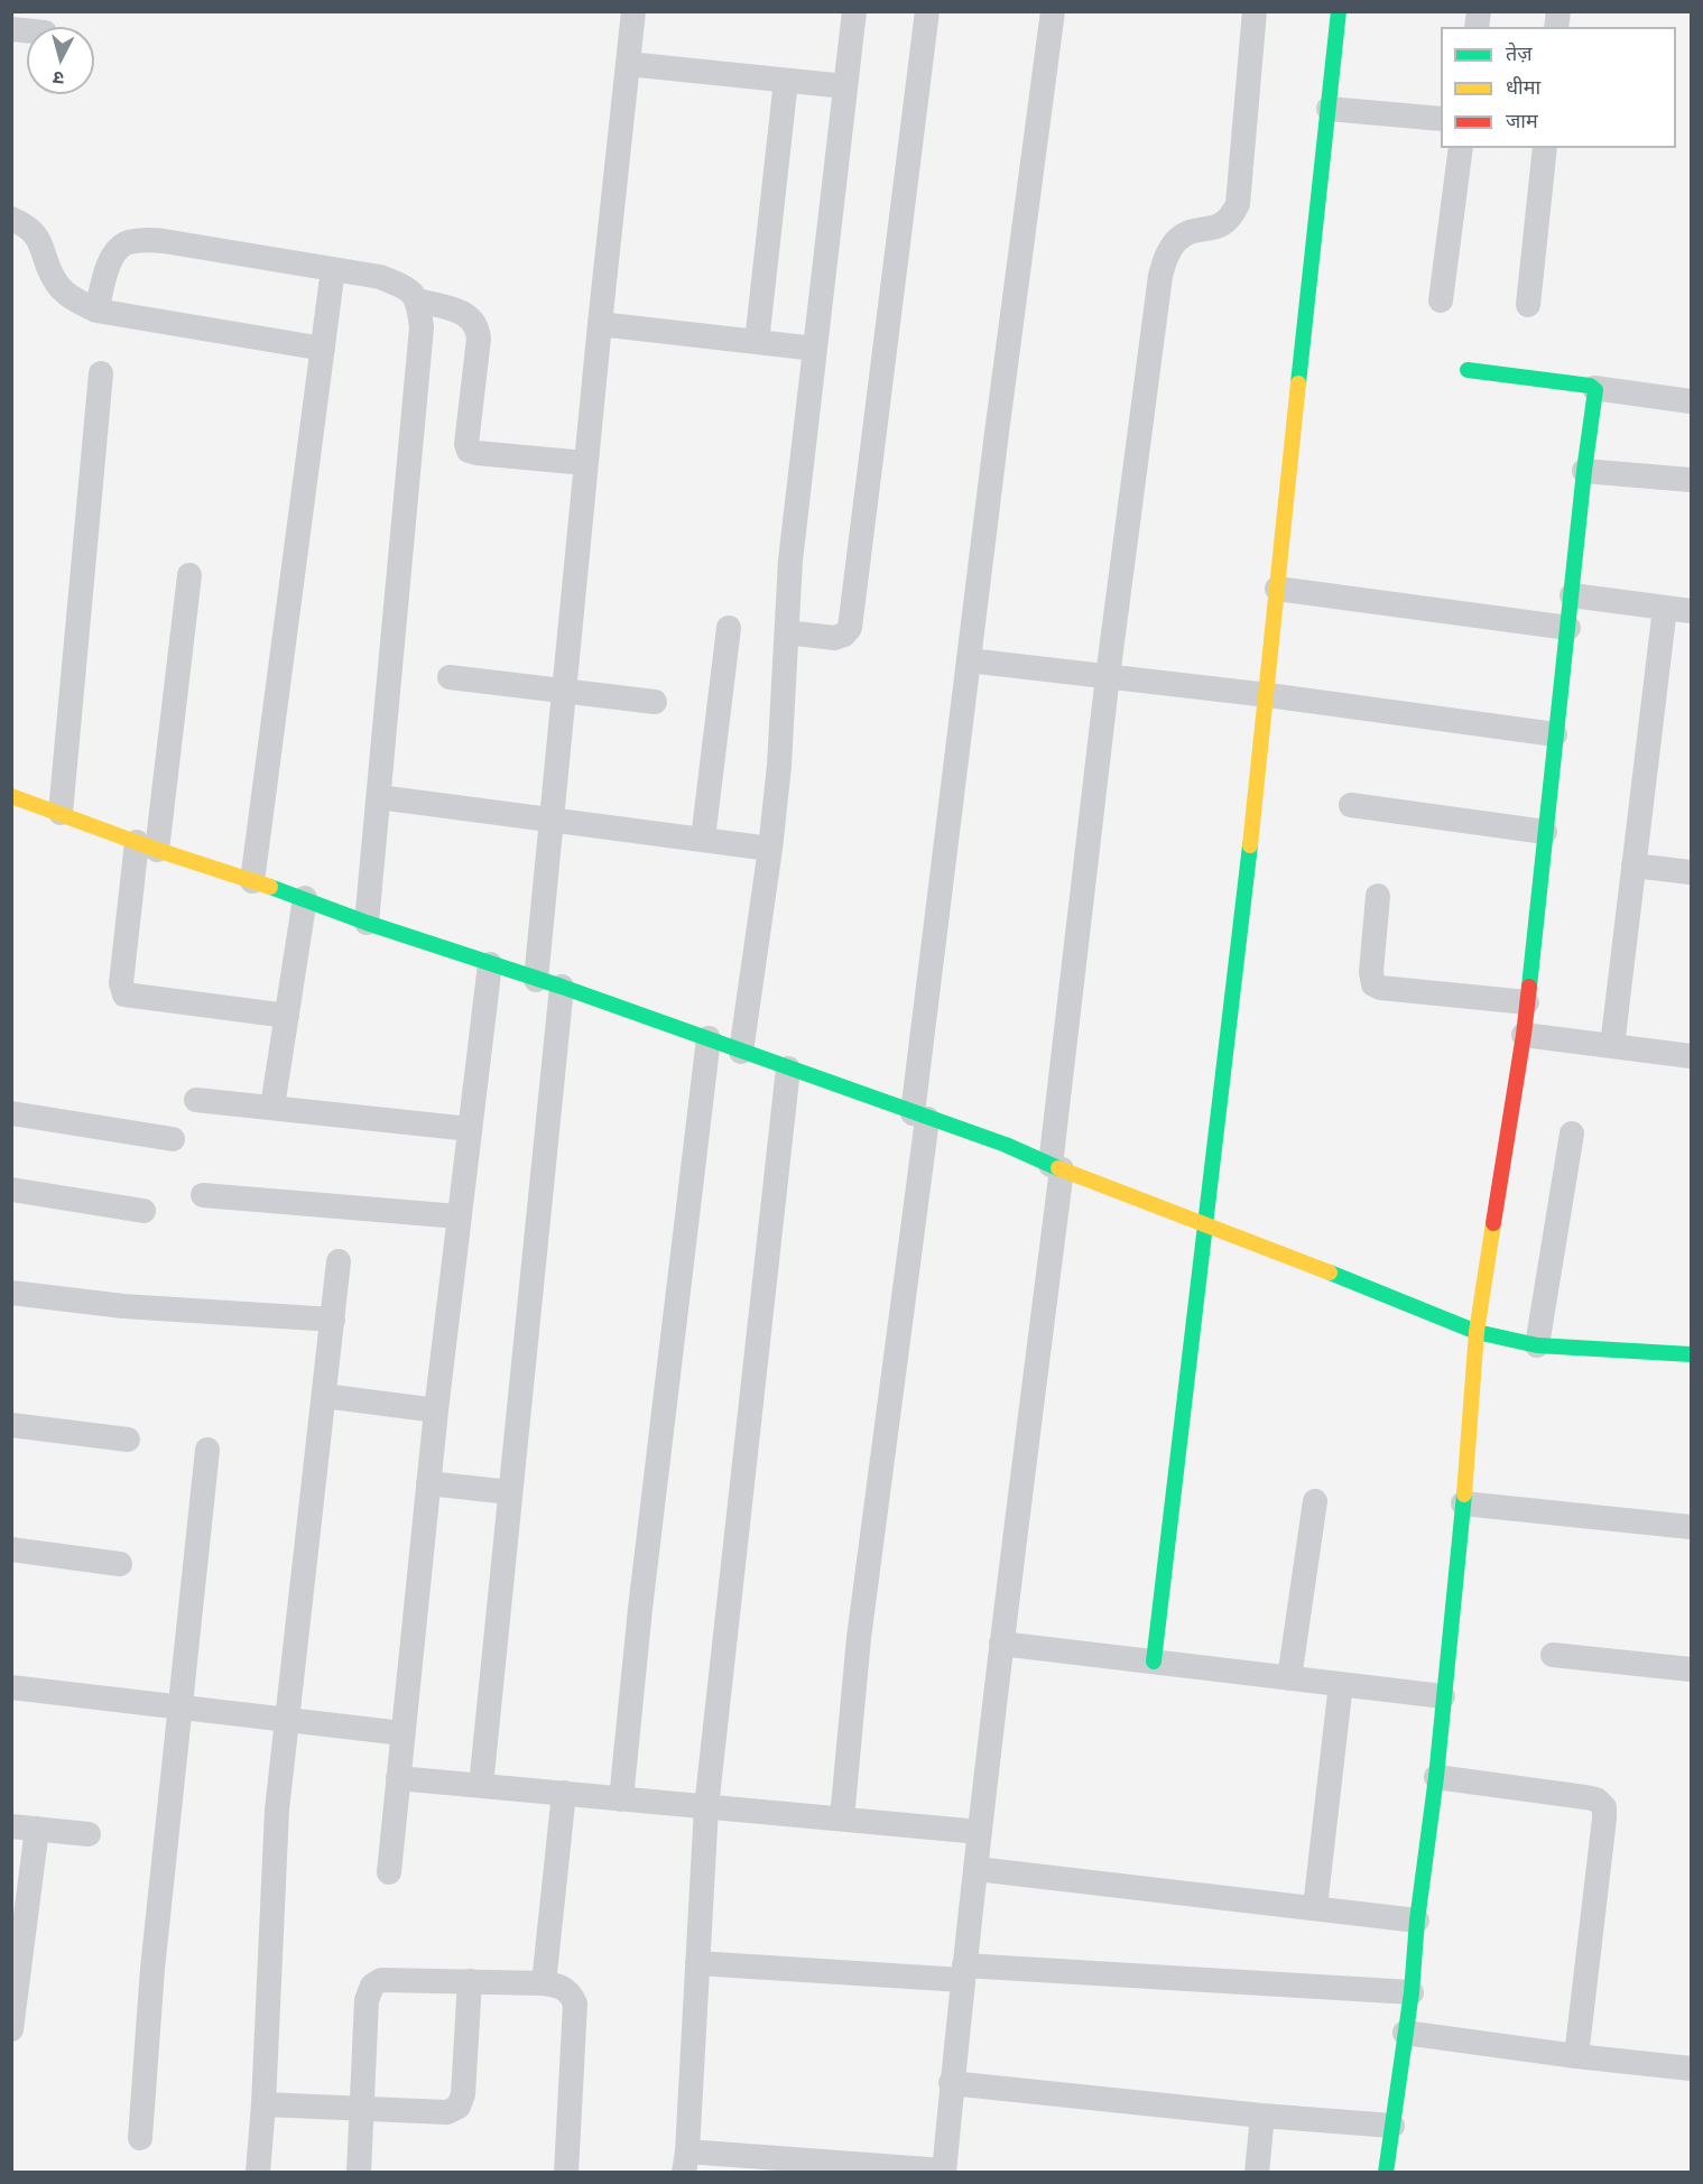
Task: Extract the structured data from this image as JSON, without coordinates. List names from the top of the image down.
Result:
{
  "legend": ["तेज़", "धीमा", "जाम"],
  "north": "bottom"
}
